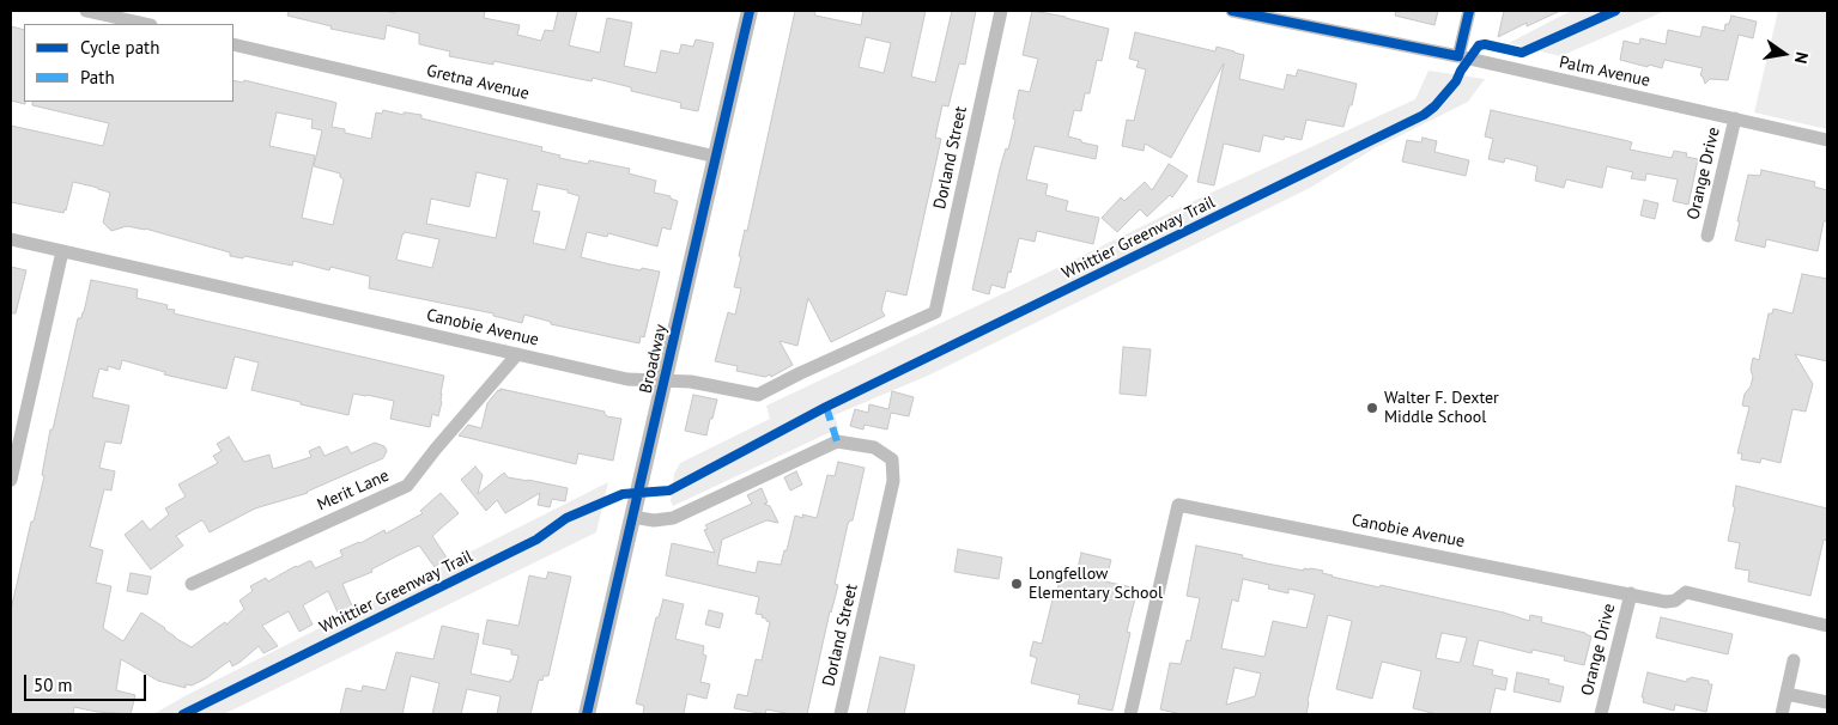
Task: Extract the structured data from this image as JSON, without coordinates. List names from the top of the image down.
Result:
{
  "streets": {
    "street": [
      "Palm Avenue",
      "Gretna Avenue",
      "Dorland Street",
      "Orange Drive",
      "Canobie Avenue",
      "Broadway",
      "Merit Lane"
    ],
    "cycle path": ["Whittier Greenway Trail"]
  },
  "crossings": [
    ["Palm Avenue", "Orange Drive"],
    ["Gretna Avenue", "Broadway"],
    ["Dorland Street", "Canobie Avenue"],
    ["Dorland Street", "Broadway"],
    ["Orange Drive", "Canobie Avenue"],
    ["Canobie Avenue", "Broadway"],
    ["Canobie Avenue", "Merit Lane"]
  ],
  "places": ["Walter F. Dexter Middle School", "Longfellow Elementary School"],
  "legend": ["Cycle path", "Path"],
  "scale_bar": "50 m",
  "north": "right"
}
